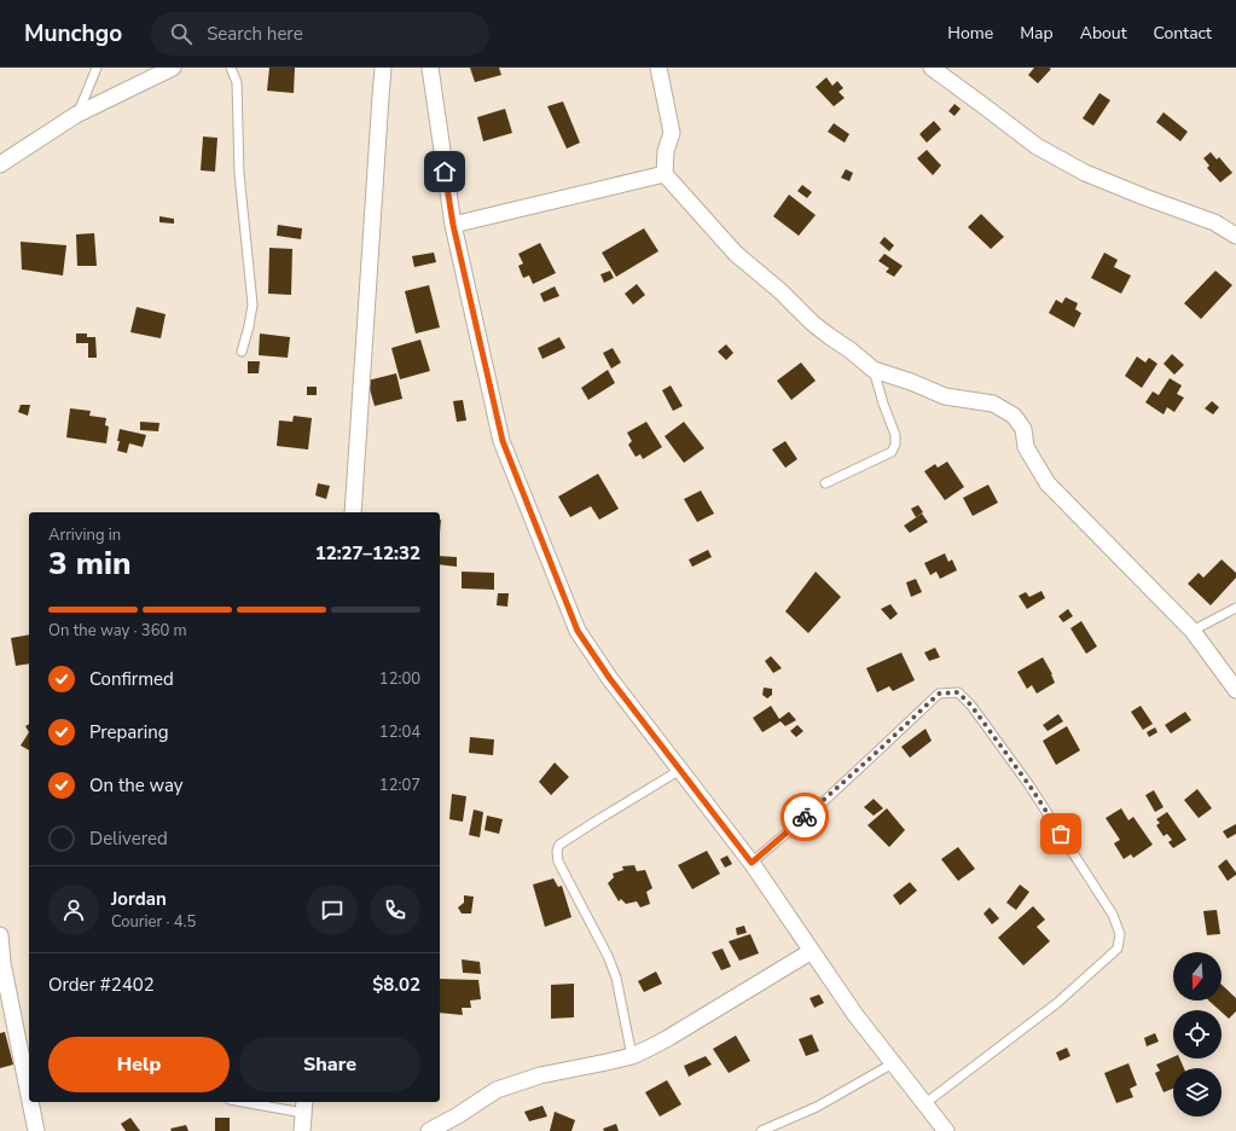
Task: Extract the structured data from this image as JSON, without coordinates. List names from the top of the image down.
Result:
{
  "north": "bottom",
  "page": {
    "header": "Munchgo",
    "search": "Search here",
    "nav": [
      "Home",
      "Map",
      "About",
      "Contact"
    ],
    "heading": ["3 min", "Arriving in", "12:27–12:32"],
    "panel": [
      "Jordan",
      "Courier · 4.5",
      "Order #2402",
      "$8.02"
    ],
    "bar": "On the way · 360 m",
    "list": [
      ["Confirmed", "12:00"],
      ["Preparing", "12:04"],
      ["On the way", "12:07"],
      "Delivered"
    ],
    "buttons": ["Help", "Share"]
  }
}
